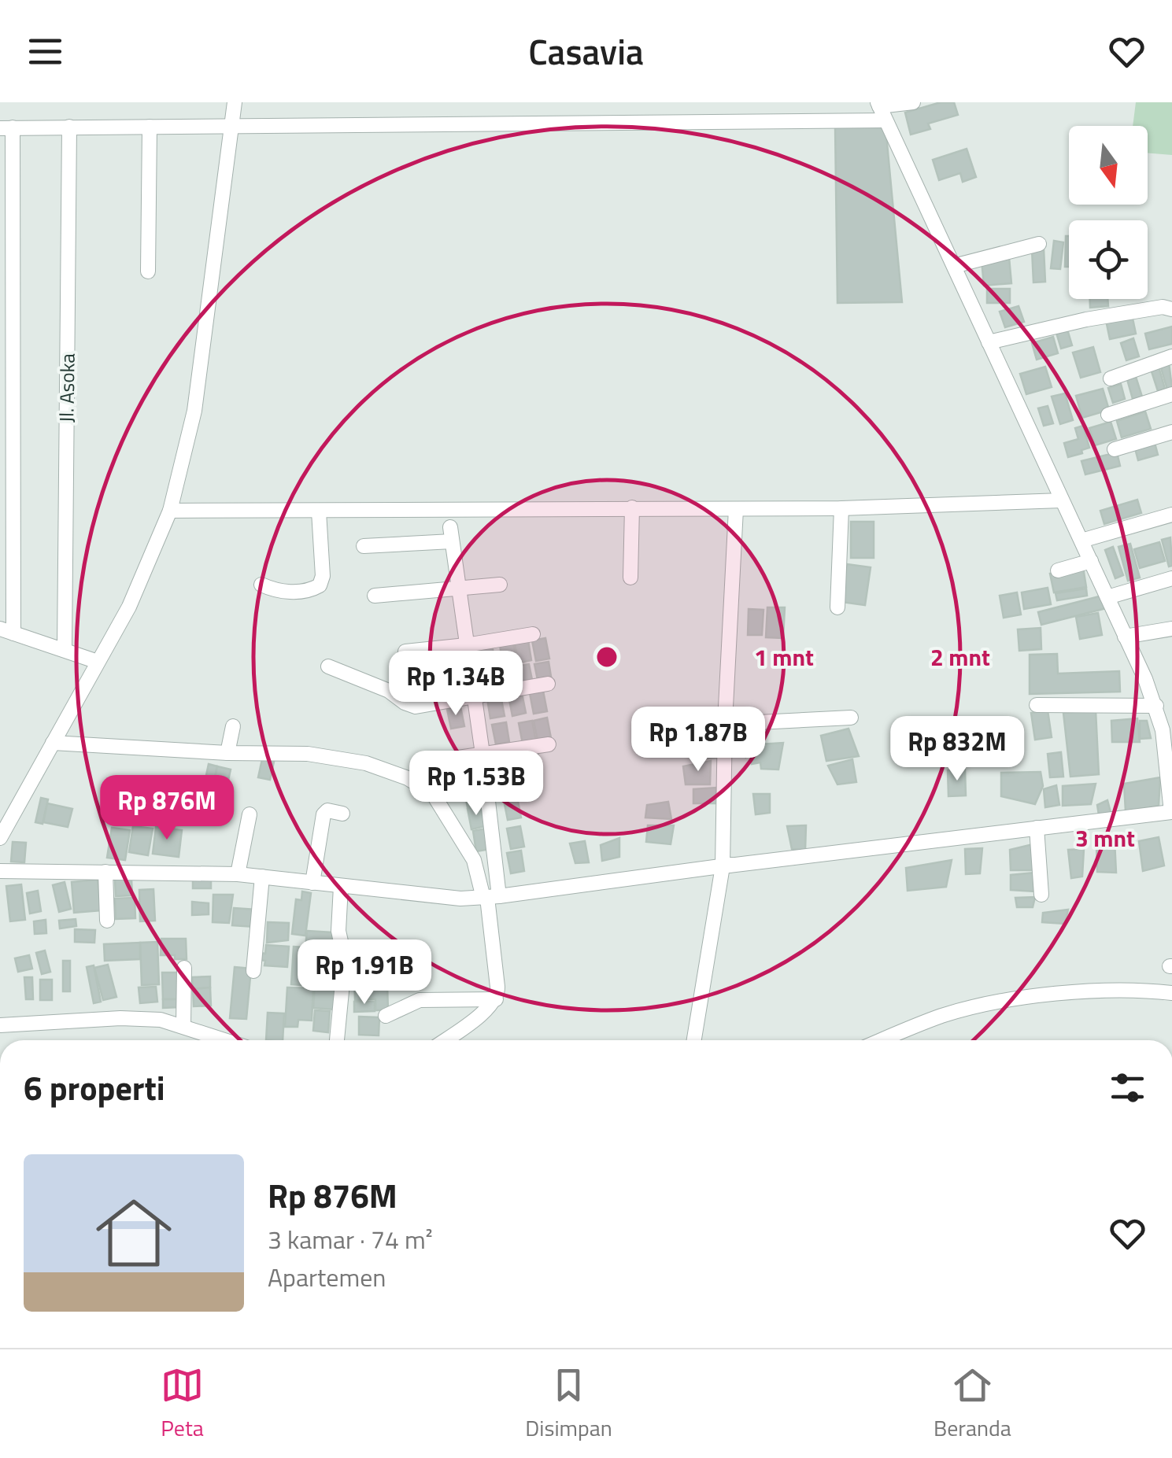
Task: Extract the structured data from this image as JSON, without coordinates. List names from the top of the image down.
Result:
{
  "streets": {
    "street": ["Jl. Asoka"]
  },
  "north": "bottom",
  "page": {
    "header": "Casavia",
    "price": [
      "Rp 1.34B",
      "Rp 1.87B",
      "Rp 832M",
      "Rp 1.53B",
      "Rp 876M",
      "Rp 1.91B"
    ],
    "heading": "6 properti",
    "list": [
      {
        "name": "Rp 876M",
        "note": "3 kamar · 74 m² · Apartemen"
      }
    ],
    "tabs": ["Peta", "Disimpan", "Beranda"]
  },
  "rings": ["1 mnt", "2 mnt", "3 mnt"]
}
